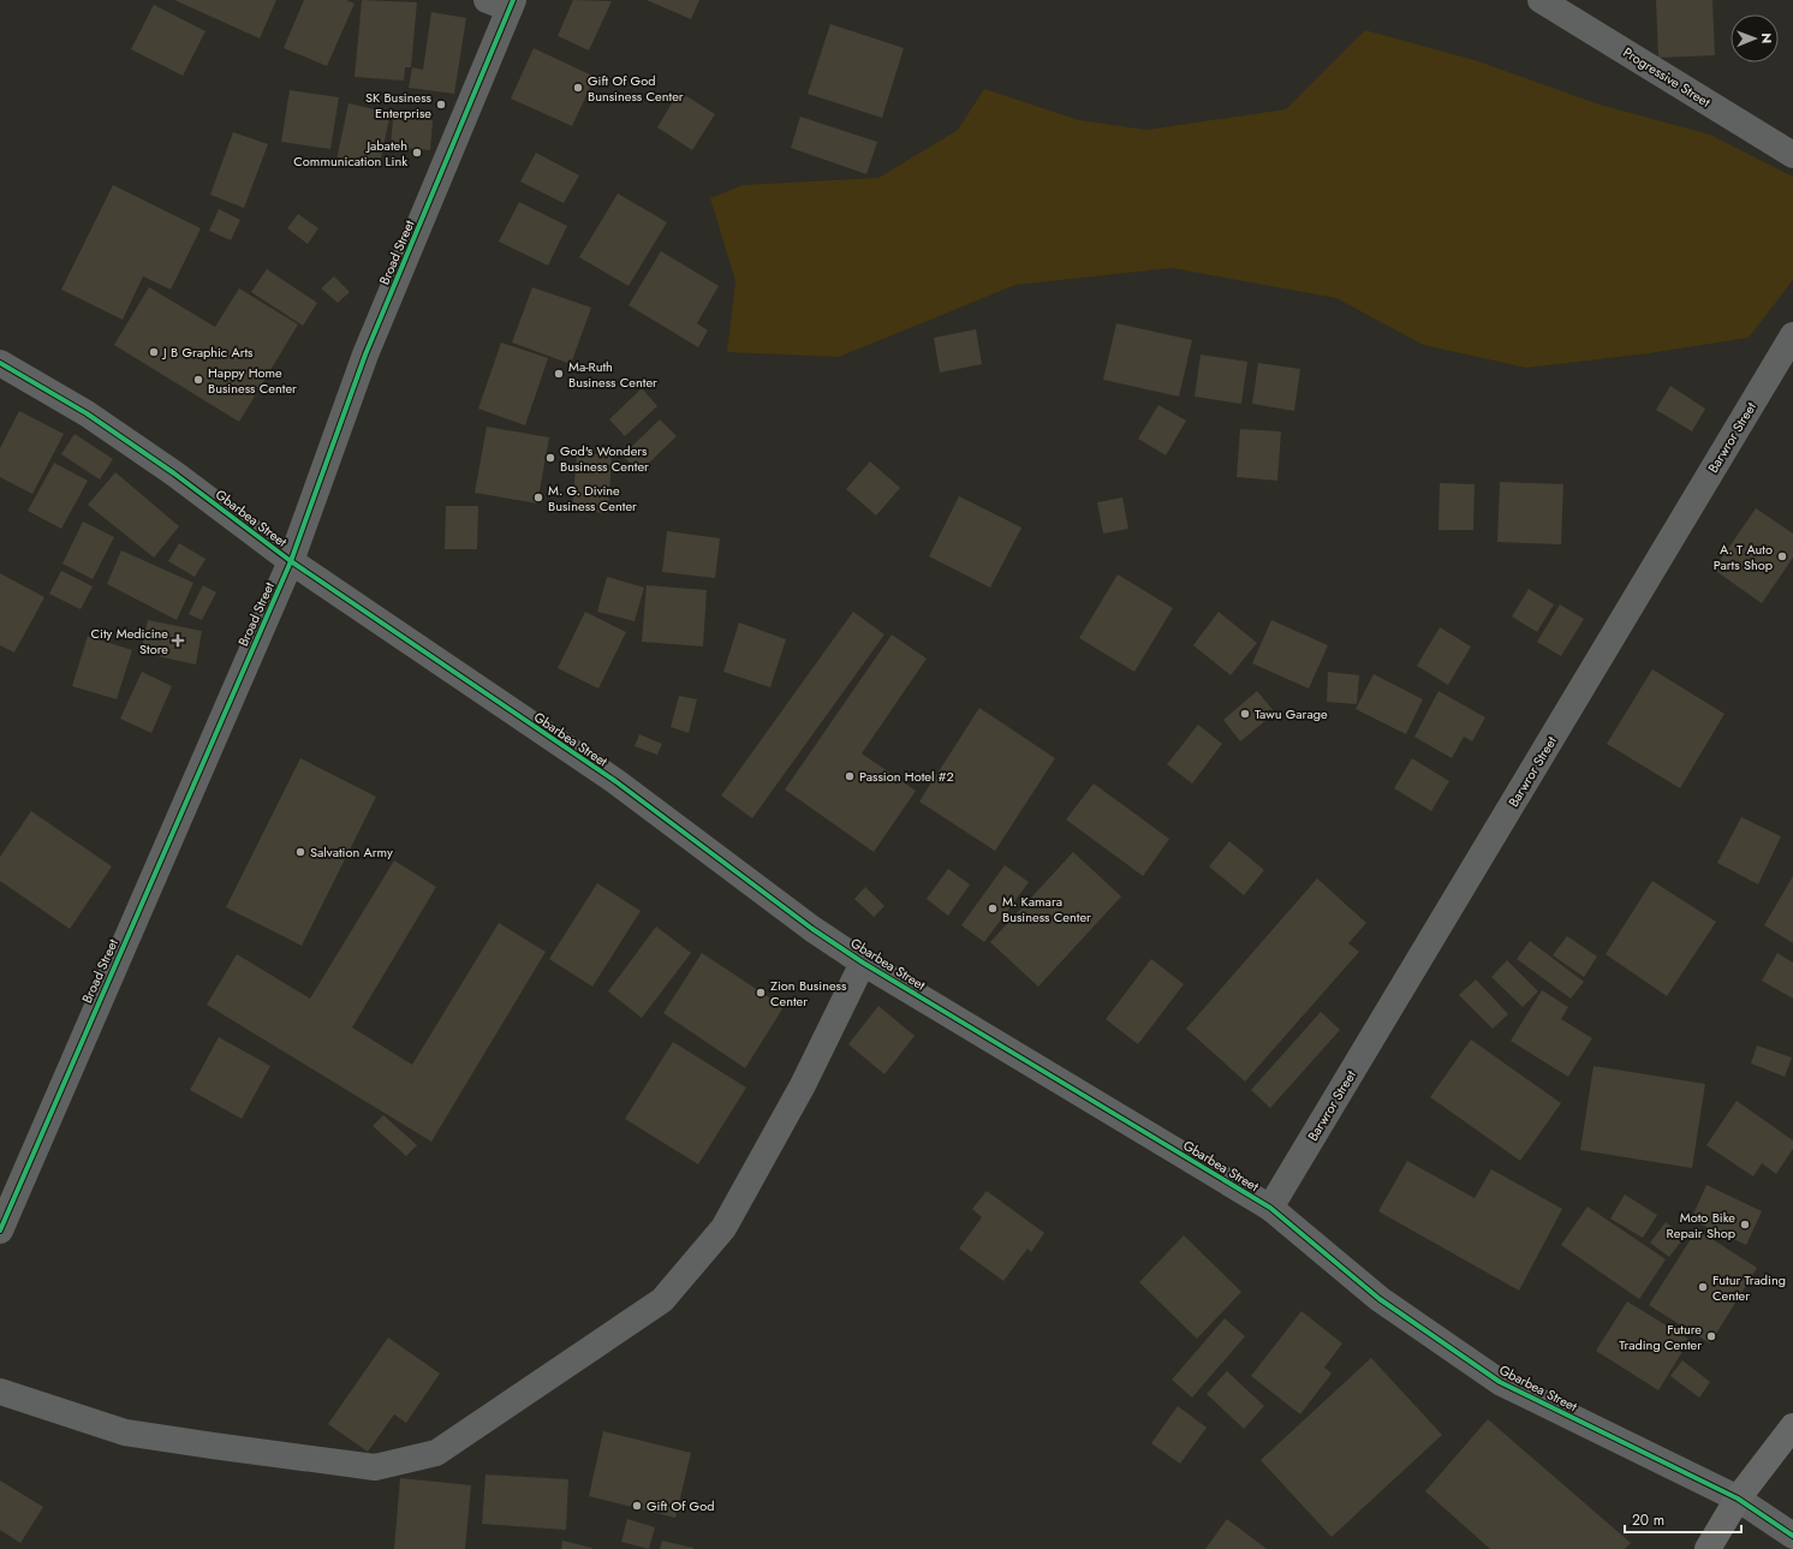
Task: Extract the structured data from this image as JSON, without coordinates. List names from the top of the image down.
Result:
{
  "streets": {
    "street": [
      "Progressive Street",
      "Broad Street",
      "Barwror Street",
      "Gbarbea Street"
    ]
  },
  "crossings": [
    ["Broad Street", "Gbarbea Street"],
    ["Barwror Street", "Gbarbea Street"]
  ],
  "places": {
    "other": [
      "Gift Of God Bunsiness Center",
      "SK Business Enterprise",
      "Jabateh Communication Link",
      "J B Graphic Arts",
      "Ma-Ruth Business Center",
      "Happy Home Business Center",
      "God's Wonders Business Center",
      "M. G. Divine Business Center",
      "A. T Auto Parts Shop",
      "Tawu Garage",
      "Passion Hotel #2",
      "Salvation Army",
      "M. Kamara Business Center",
      "Zion Business Center",
      "Moto Bike Repair Shop",
      "Futur Trading Center",
      "Future Trading Center",
      "Gift Of God"
    ],
    "health": ["City Medicine Store"]
  },
  "scale_bar": "20 m",
  "north": "right"
}
